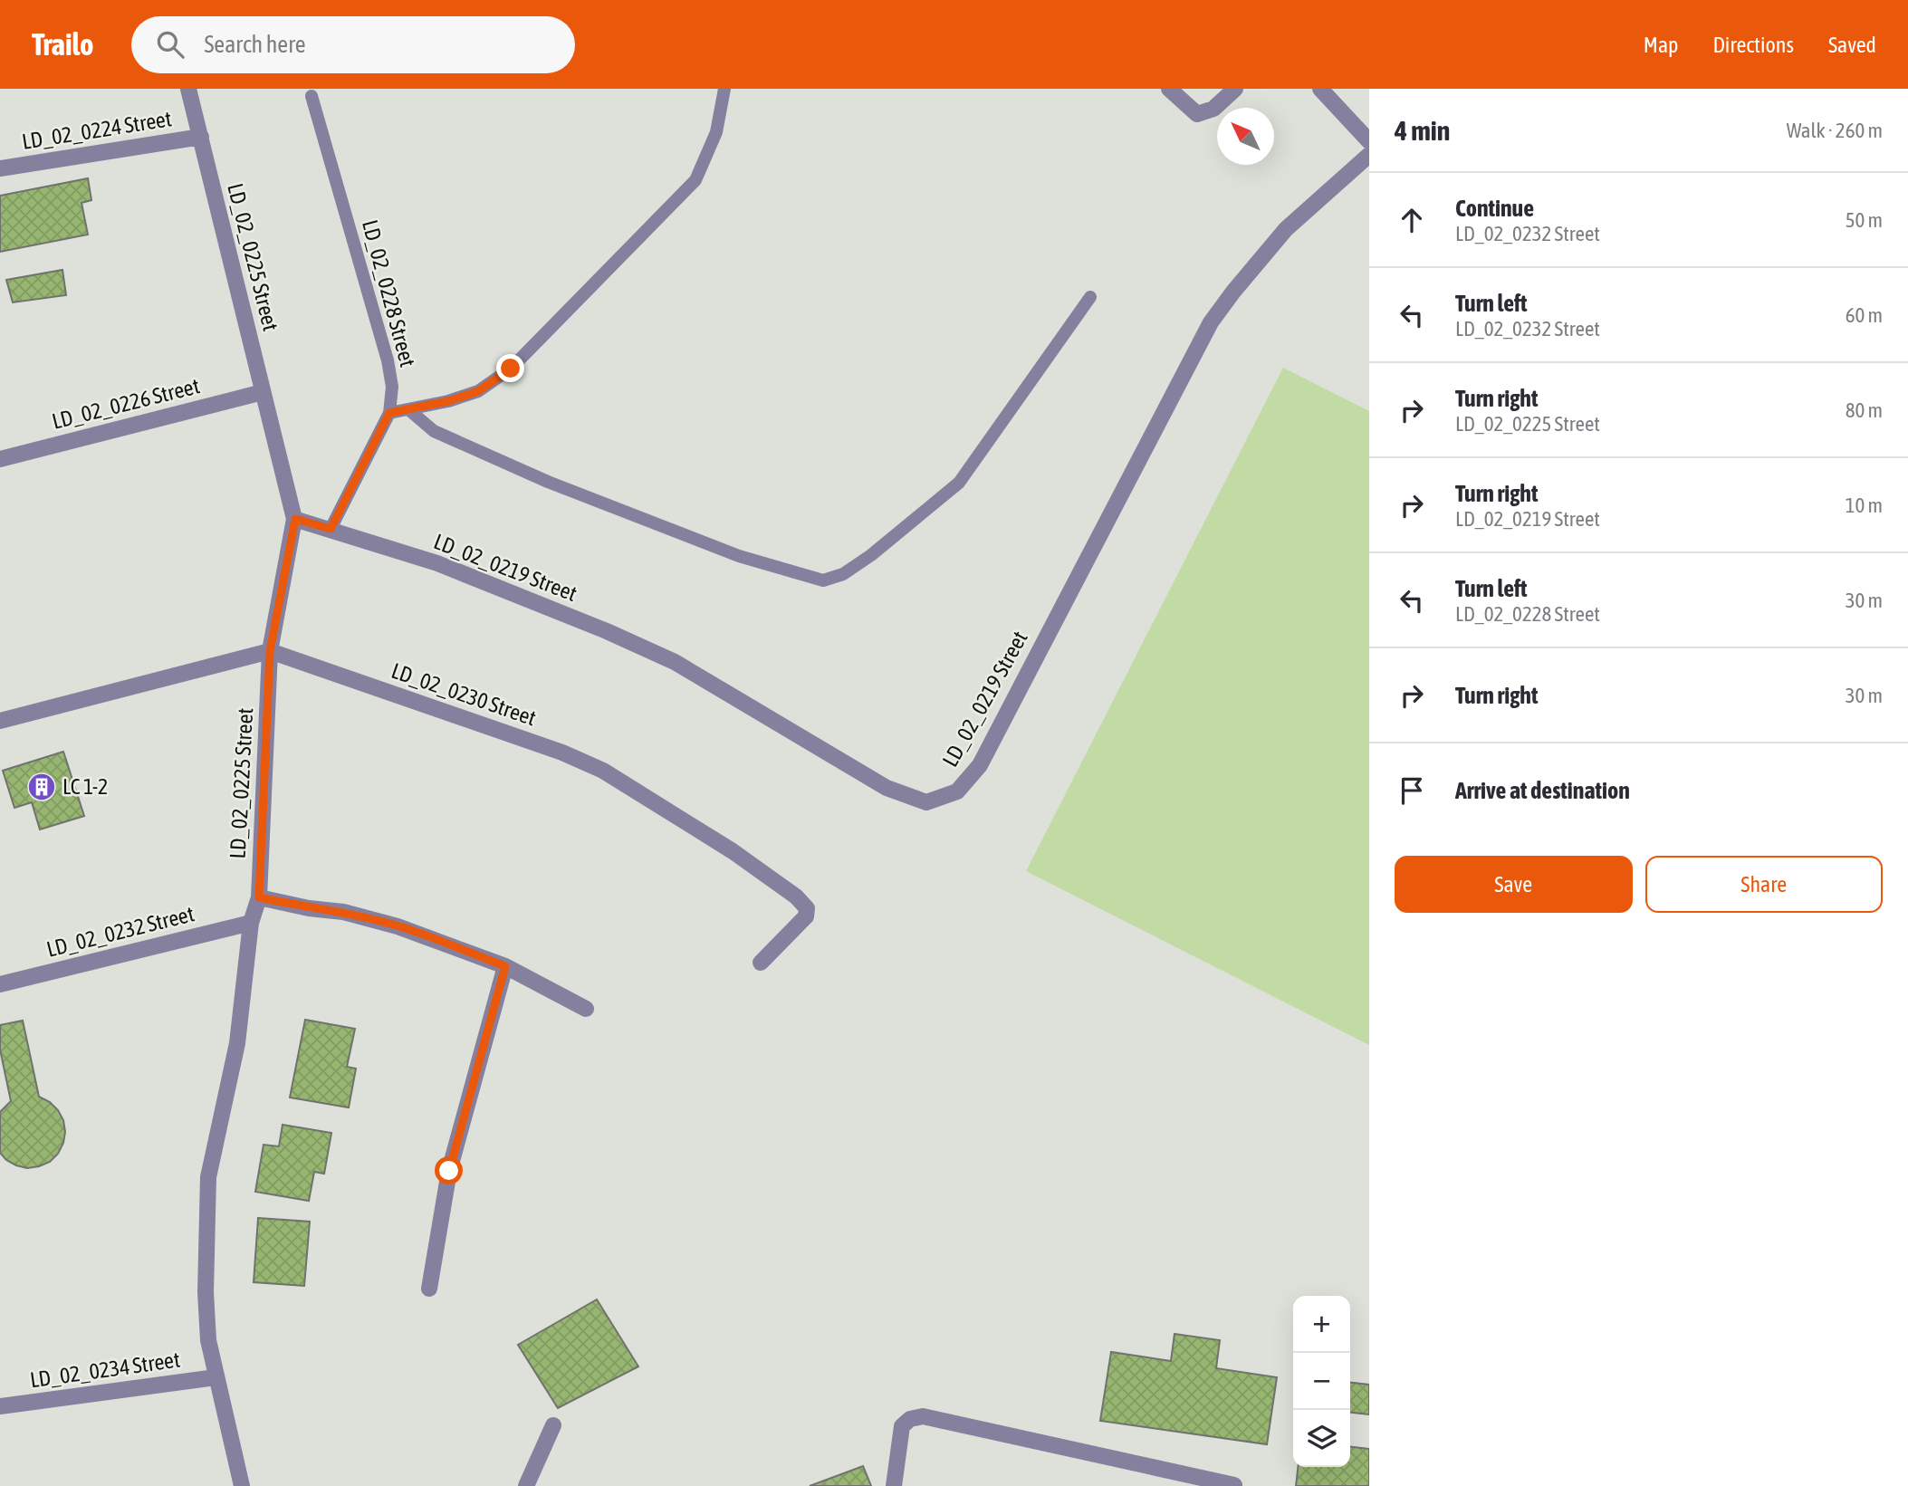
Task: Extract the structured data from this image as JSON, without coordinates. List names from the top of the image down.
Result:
{
  "streets": {
    "street": [
      "LD_02_0224 Street",
      "LD_02_0225 Street",
      "LD_02_0226 Street",
      "LD_02_0219 Street",
      "LD_02_0230 Street",
      "LD_02_0232 Street",
      "LD_02_0234 Street"
    ],
    "lane": ["LD_02_0228 Street"]
  },
  "crossings": [
    ["LD_02_0224 Street", "LD_02_0225 Street"],
    ["LD_02_0225 Street", "LD_02_0226 Street"],
    ["LD_02_0225 Street", "LD_02_0219 Street"],
    ["LD_02_0225 Street", "LD_02_0230 Street"],
    ["LD_02_0225 Street", "LD_02_0232 Street"],
    ["LD_02_0225 Street", "LD_02_0234 Street"],
    ["LD_02_0228 Street", "LD_02_0219 Street"]
  ],
  "places": {
    "building": ["LC 1-2"]
  },
  "north": "top left",
  "page": {
    "header": "Trailo",
    "search": "Search here",
    "nav": ["Map", "Directions", "Saved"],
    "heading": ["4 min", "Walk · 260 m"],
    "list": [
      ["Continue", "LD_02_0232 Street", "50 m"],
      ["Turn left", "LD_02_0232 Street", "60 m"],
      ["Turn right", "LD_02_0225 Street", "80 m"],
      ["Turn right", "LD_02_0219 Street", "10 m"],
      ["Turn left", "LD_02_0228 Street", "30 m"],
      ["Turn right", "30 m"],
      "Arrive at destination"
    ],
    "buttons": ["Save", "Share"],
    "map_buttons": ["+", "−"]
  }
}
